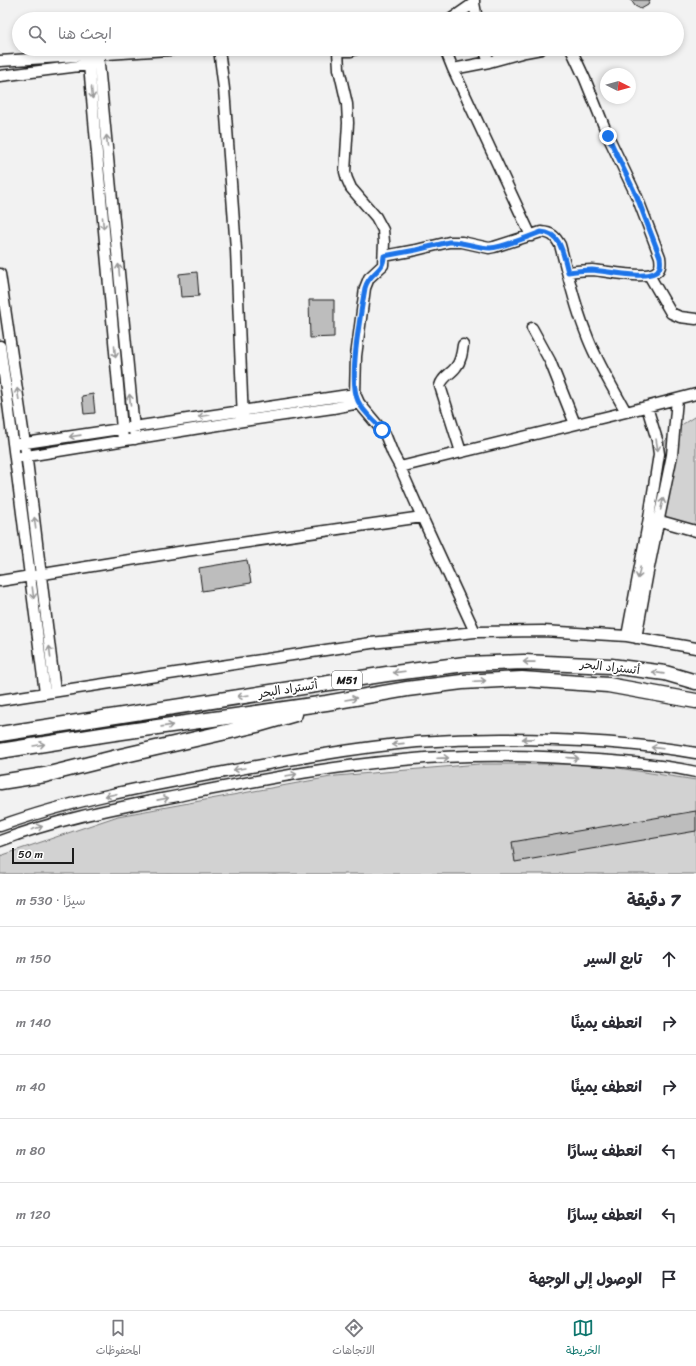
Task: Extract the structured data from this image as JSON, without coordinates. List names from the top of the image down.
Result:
{
  "streets": {
    "highway": ["أتستراد البحر", "M51"]
  },
  "scale_bar": "50 m",
  "north": "right",
  "page": {
    "search": "ابحث هنا",
    "scale": "50 m",
    "heading": ["7 دقيقة", "سيرًا · 530 m"],
    "list": [
      ["تابع السير", "150 m"],
      ["انعطف يمينًا", "140 m"],
      ["انعطف يمينًا", "40 m"],
      ["انعطف يسارًا", "80 m"],
      ["انعطف يسارًا", "120 m"],
      "الوصول إلى الوجهة"
    ],
    "nav": ["الخريطة", "الاتجاهات", "المحفوظات"]
  }
}
